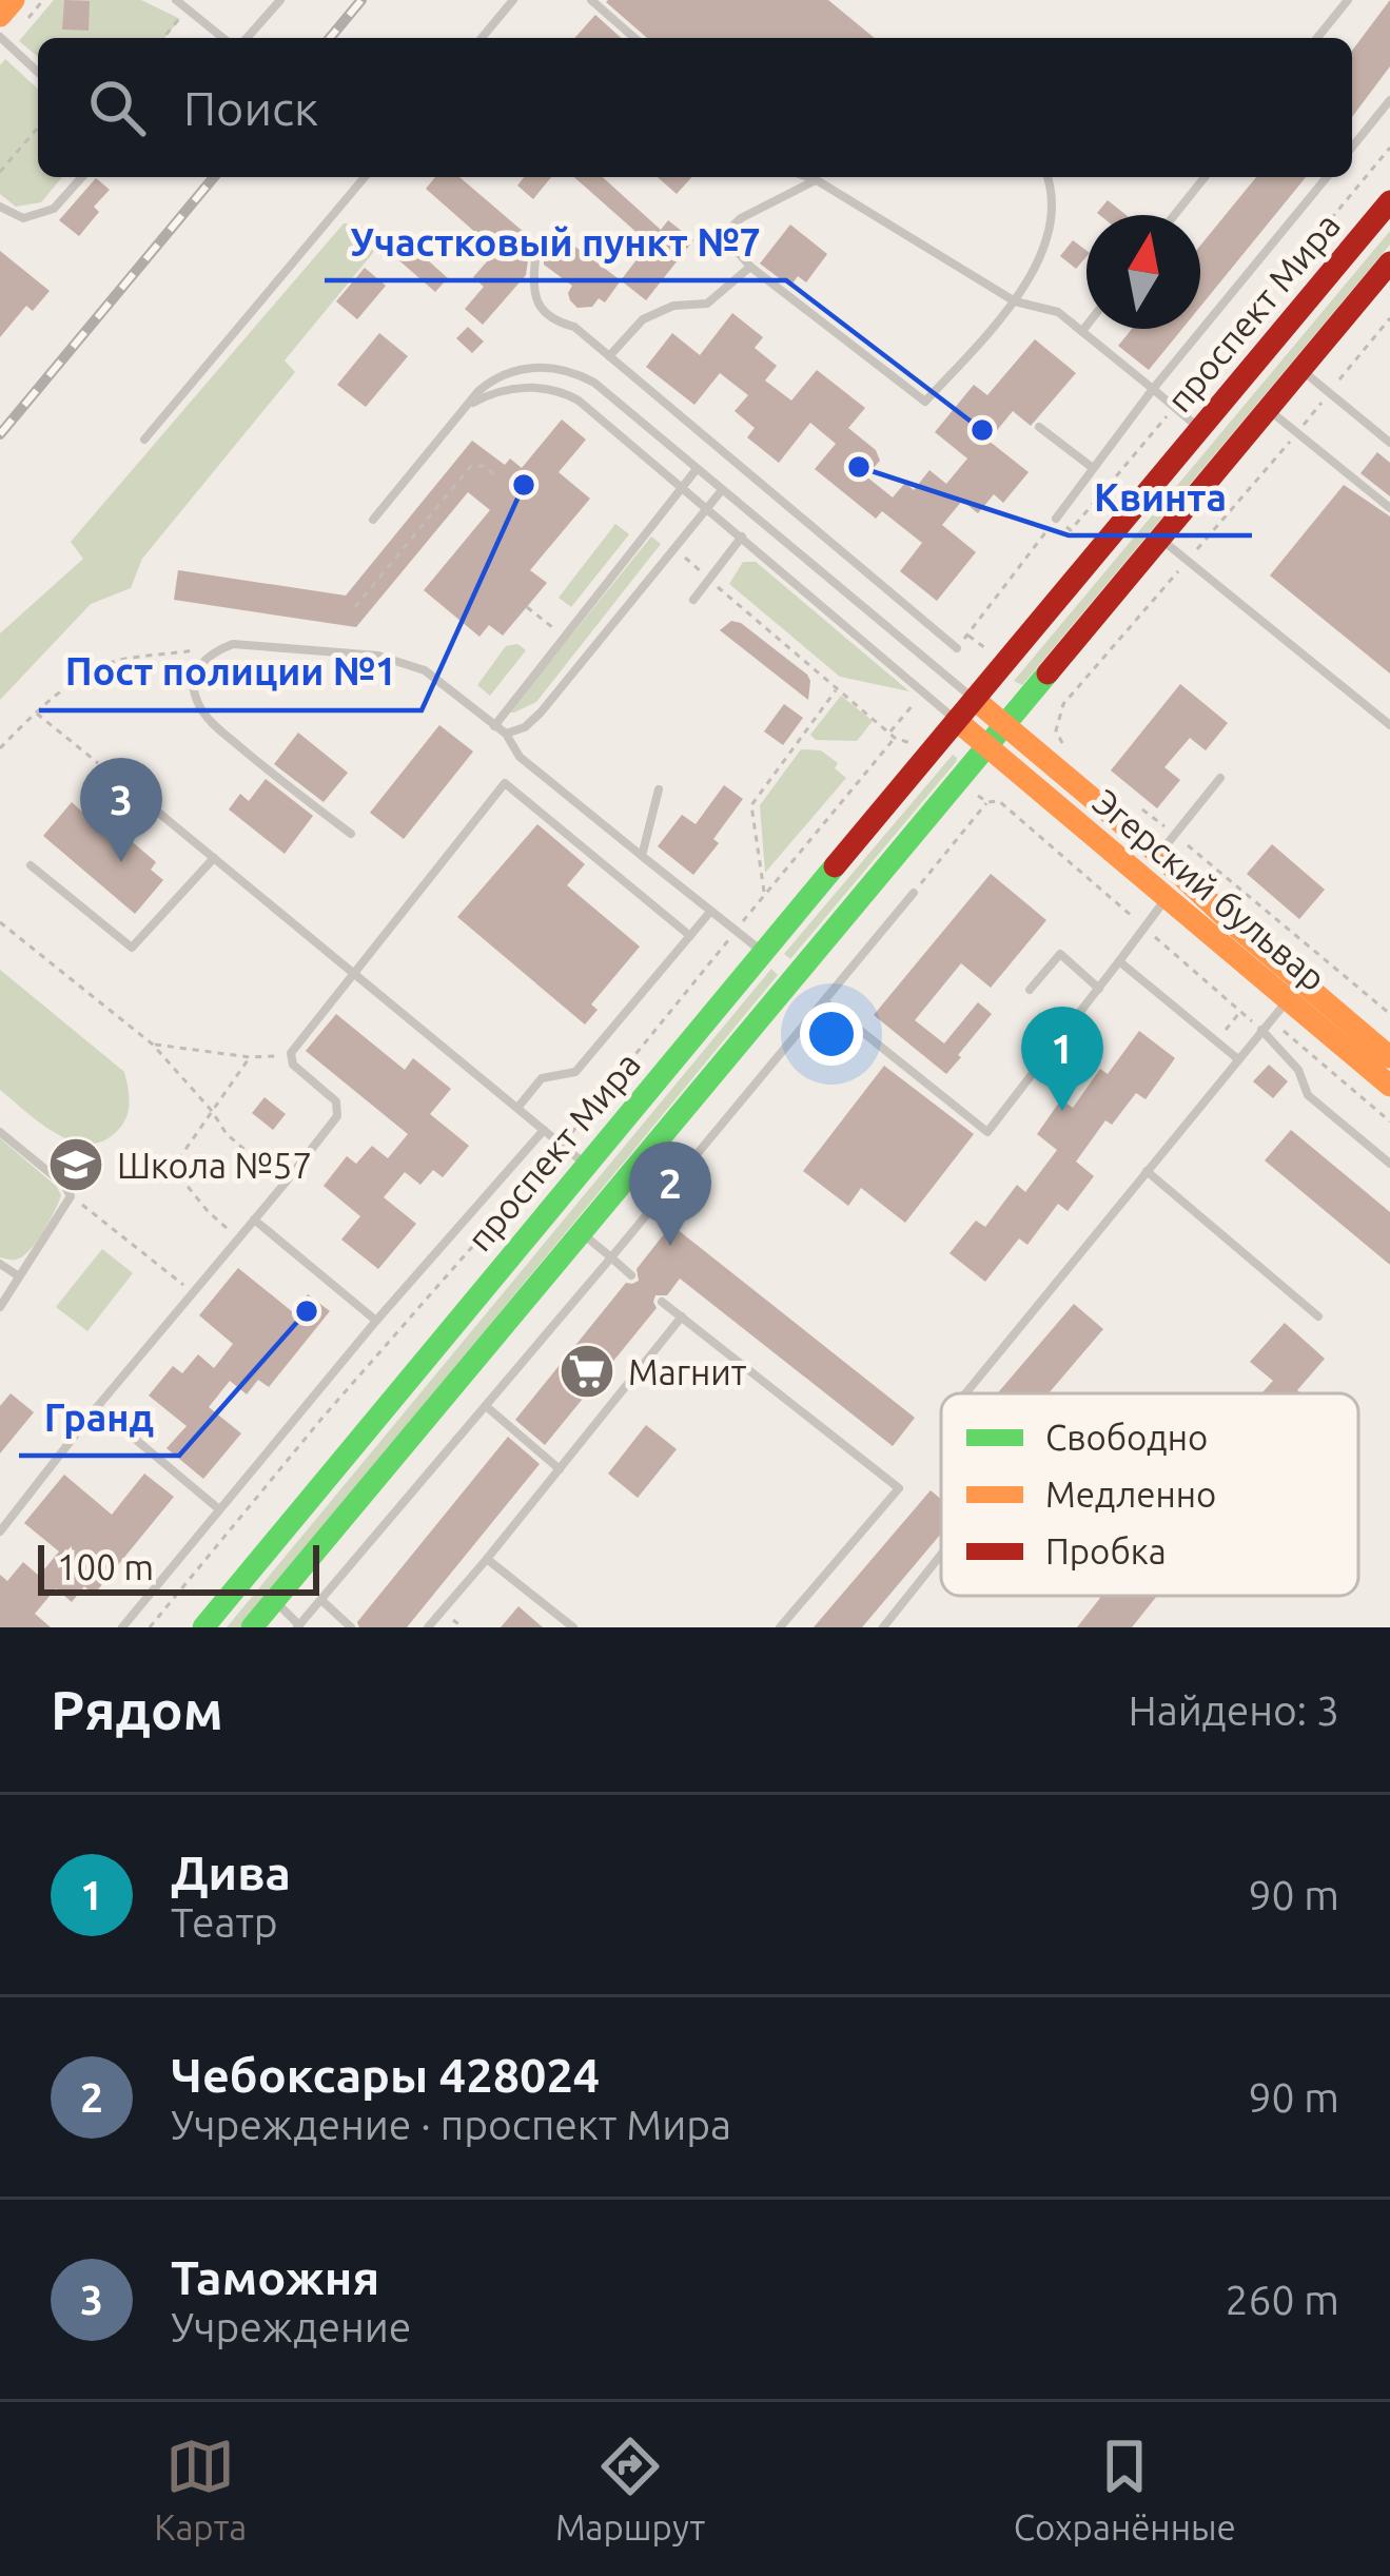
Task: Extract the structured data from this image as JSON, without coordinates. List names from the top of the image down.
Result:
{
  "streets": {
    "main road": ["проспект Мира", "Эгерский бульвар"]
  },
  "crossings": [
    ["проспект Мира", "Эгерский бульвар"]
  ],
  "places": {
    "other": [
      "Участковый пункт №7",
      "Квинта",
      "Пост полиции №1",
      "Гранд"
    ],
    "school or university": ["Школа №57"],
    "supermarket": ["Магнит"]
  },
  "legend": ["Свободно", "Медленно", "Пробка"],
  "scale_bar": "100 m",
  "north": "top",
  "page": {
    "search": "Поиск",
    "pins": ["3", "1", "2"],
    "scale": "100 m",
    "heading": ["Рядом", "Найдено: 3"],
    "list": [
      {
        "mark": "1",
        "name": "Дива",
        "note": "Театр",
        "value": "90 m"
      },
      {
        "mark": "2",
        "name": "Чебоксары 428024",
        "note": "Учреждение · проспект Мира",
        "value": "90 m"
      },
      {
        "mark": "3",
        "name": "Таможня",
        "note": "Учреждение",
        "value": "260 m"
      }
    ],
    "nav": ["Карта", "Маршрут", "Сохранённые"]
  }
}
